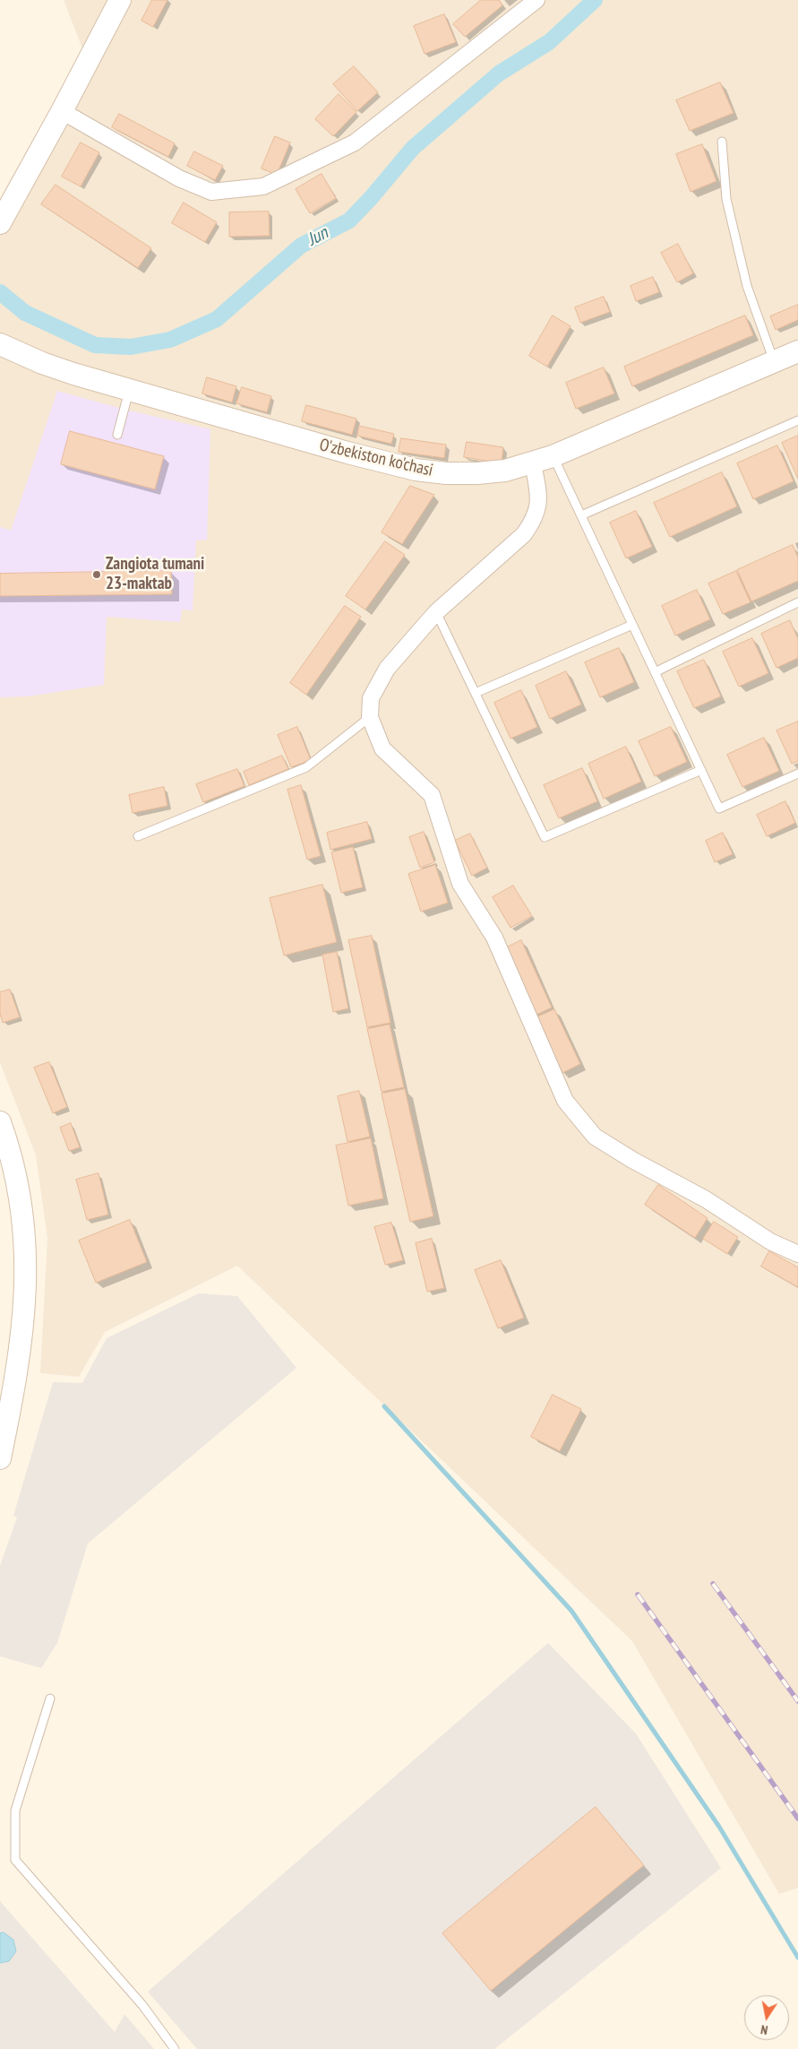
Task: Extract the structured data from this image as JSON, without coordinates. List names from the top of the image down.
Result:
{
  "streets": {
    "main road": ["O'zbekiston ko'chasi"]
  },
  "water": ["Jun"],
  "places": ["Zangiota tumani 23-maktab"],
  "north": "bottom"
}
